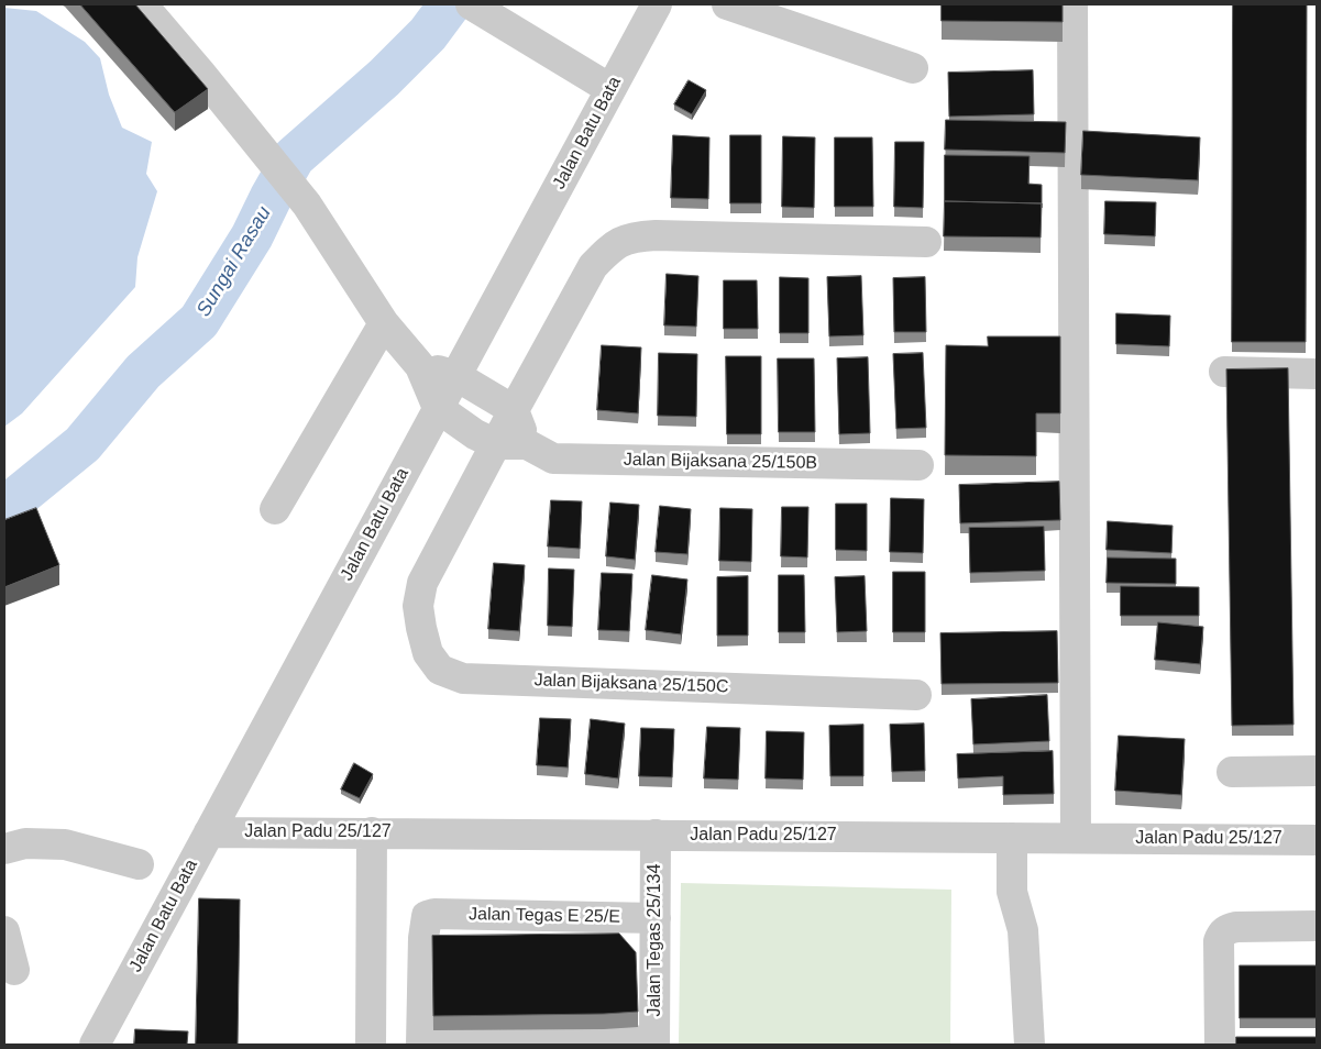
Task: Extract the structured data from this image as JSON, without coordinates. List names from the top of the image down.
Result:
{
  "streets": {
    "street": [
      "Jalan Batu Bata",
      "Jalan Bijaksana 25/150B",
      "Jalan Bijaksana 25/150C",
      "Jalan Padu 25/127",
      "Jalan Tegas E 25/E",
      "Jalan Tegas 25/134"
    ]
  },
  "crossings": [
    ["Jalan Batu Bata", "Jalan Padu 25/127"],
    ["Jalan Padu 25/127", "Jalan Tegas 25/134"],
    ["Jalan Tegas E 25/E", "Jalan Tegas 25/134"]
  ],
  "water": ["Sungai Rasau"]
}
